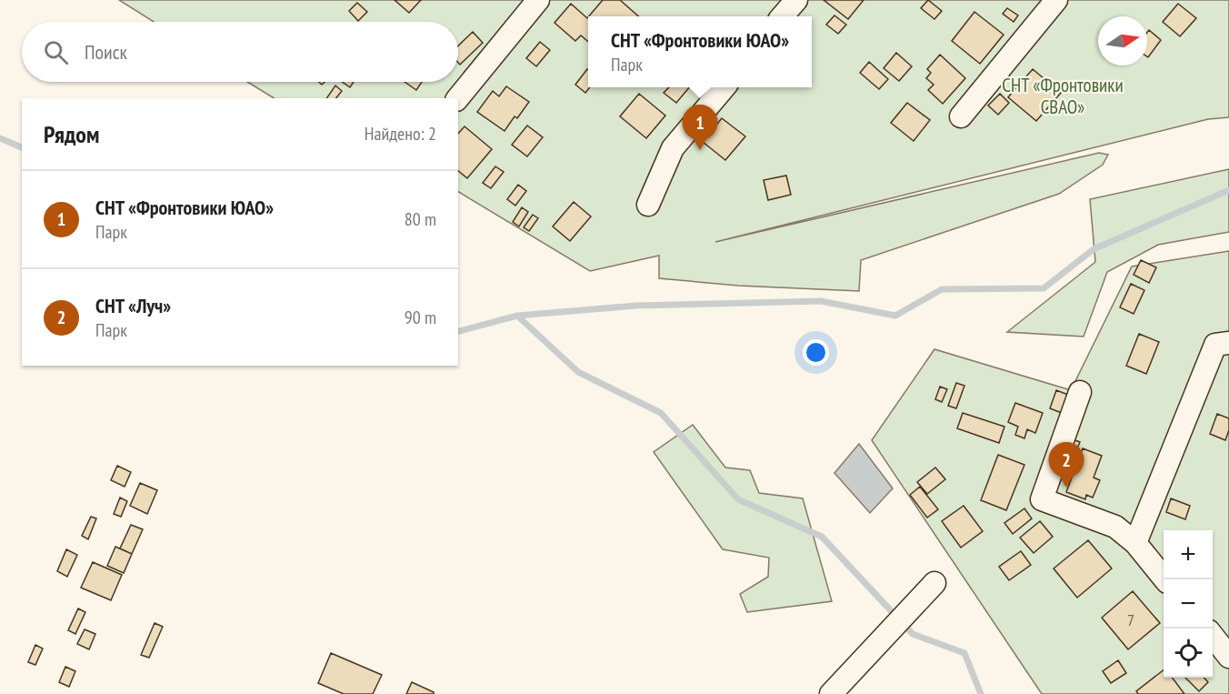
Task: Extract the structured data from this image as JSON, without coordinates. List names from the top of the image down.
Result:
{
  "parks": ["СНТ «Фронтовики СВАО»"],
  "house_numbers": ["7"],
  "north": "right",
  "page": {
    "popup": ["СНТ «Фронтовики ЮАО»", "Парк"],
    "search": "Поиск",
    "heading": ["Рядом", "Найдено: 2"],
    "pins": ["1", "2"],
    "list": [
      {
        "mark": "1",
        "name": "СНТ «Фронтовики ЮАО»",
        "note": "Парк",
        "value": "80 m"
      },
      {
        "mark": "2",
        "name": "СНТ «Луч»",
        "note": "Парк",
        "value": "90 m"
      }
    ],
    "map_buttons": ["+", "−"]
  }
}
